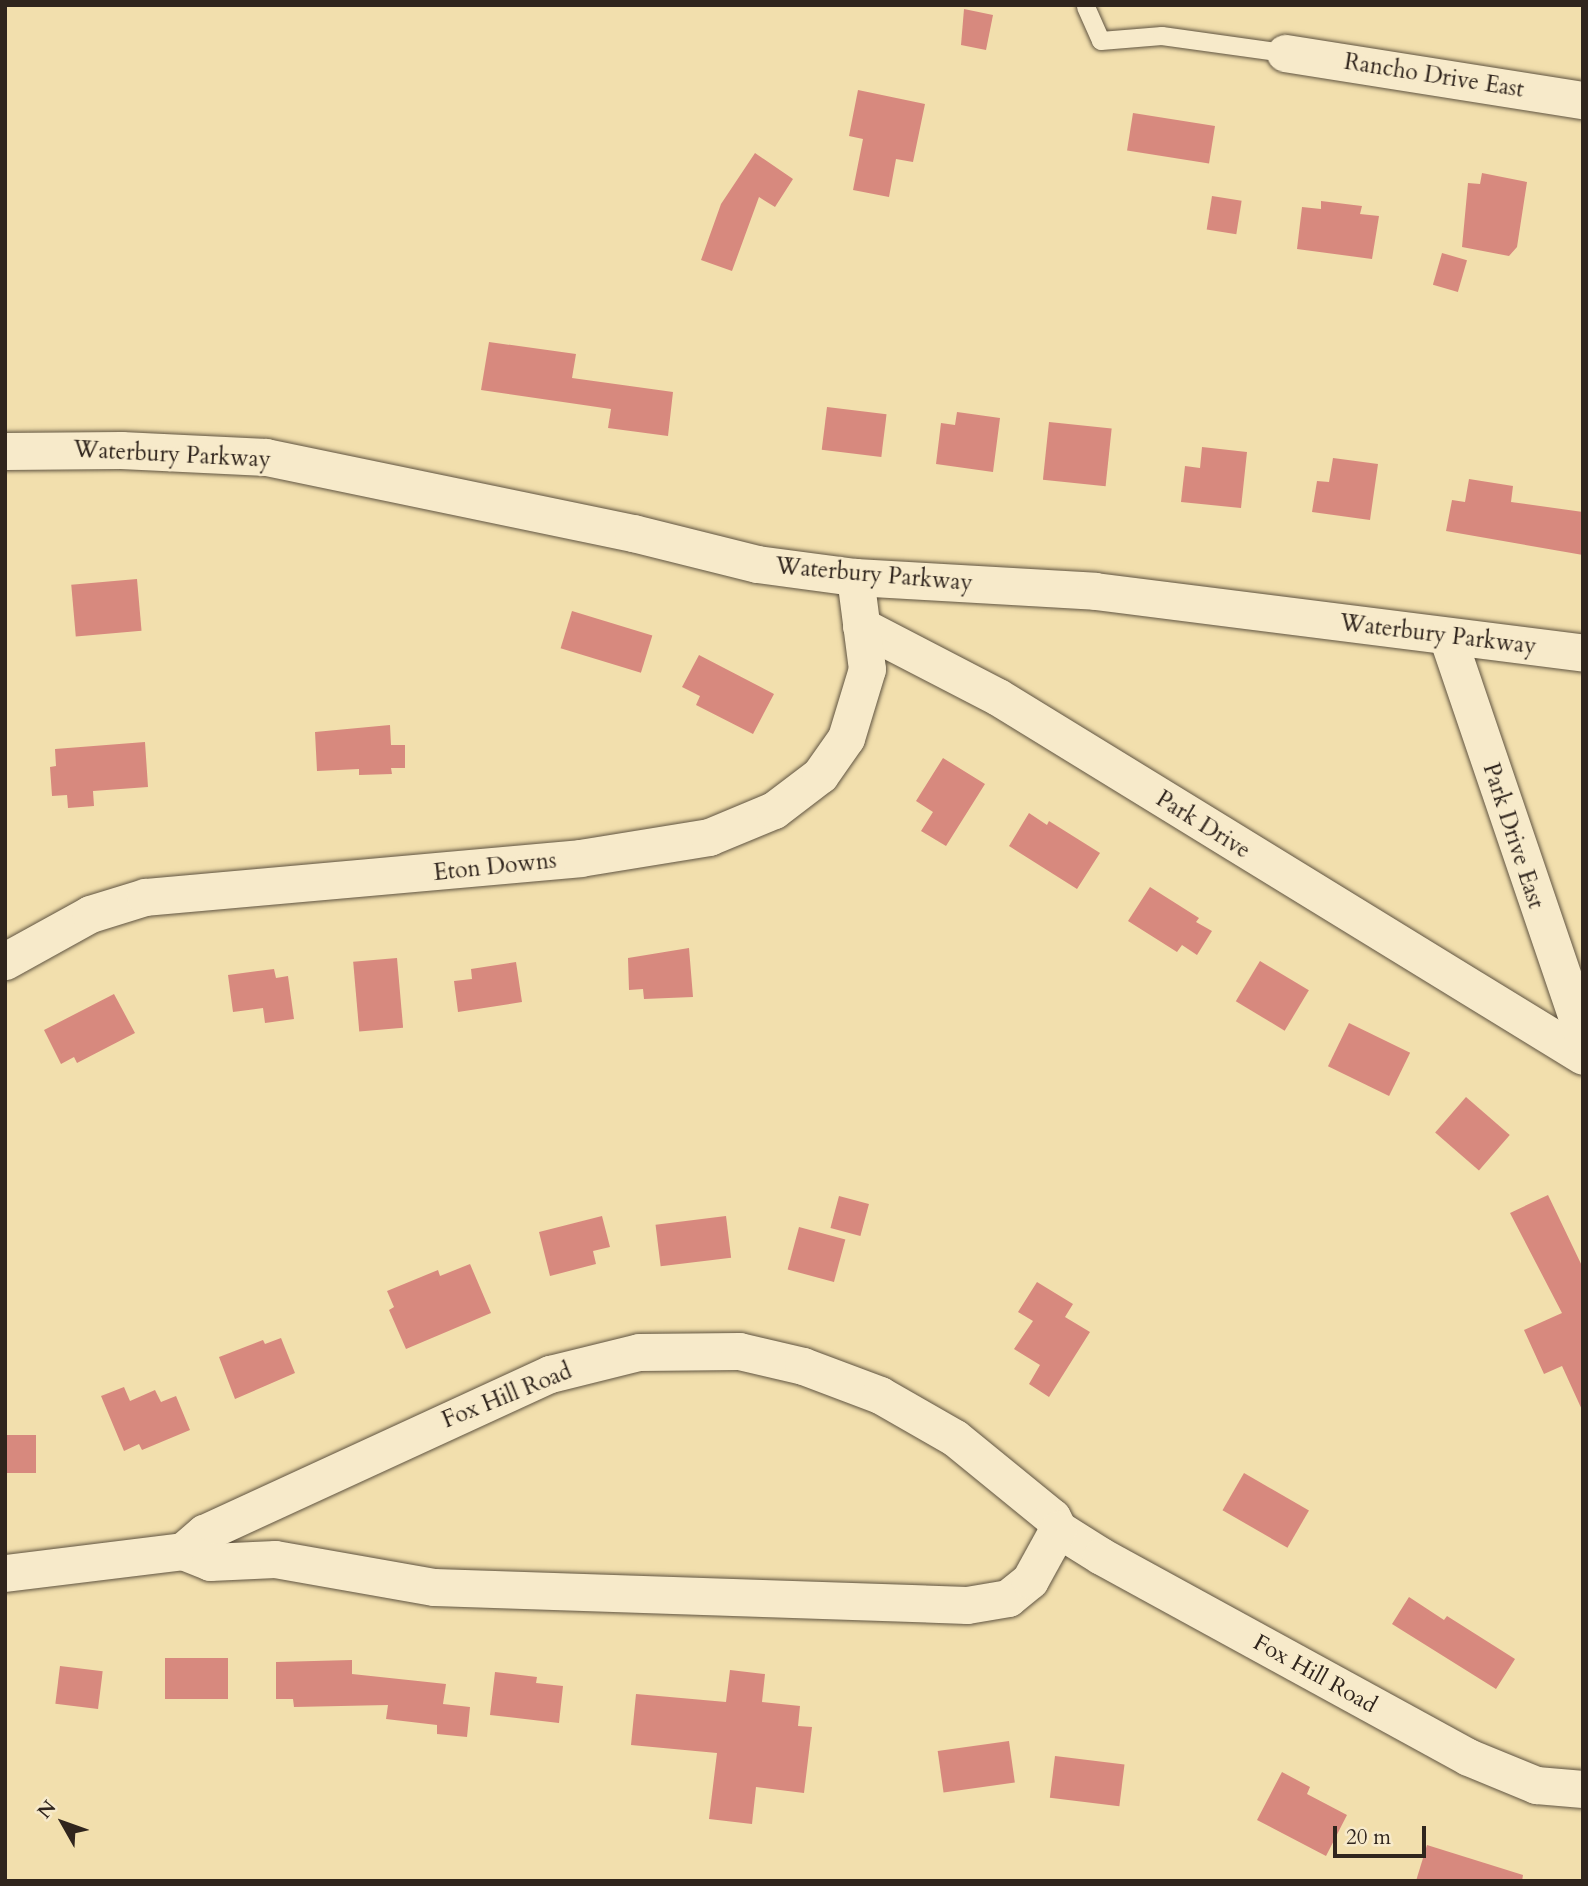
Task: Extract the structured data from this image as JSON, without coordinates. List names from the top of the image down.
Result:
{
  "streets": {
    "street": [
      "Rancho Drive East",
      "Waterbury Parkway",
      "Park Drive",
      "Park Drive East",
      "Eton Downs",
      "Fox Hill Road"
    ]
  },
  "crossings": [
    ["Waterbury Parkway", "Park Drive East"],
    ["Park Drive", "Eton Downs"]
  ],
  "scale_bar": "20 m",
  "north": "top left"
}
